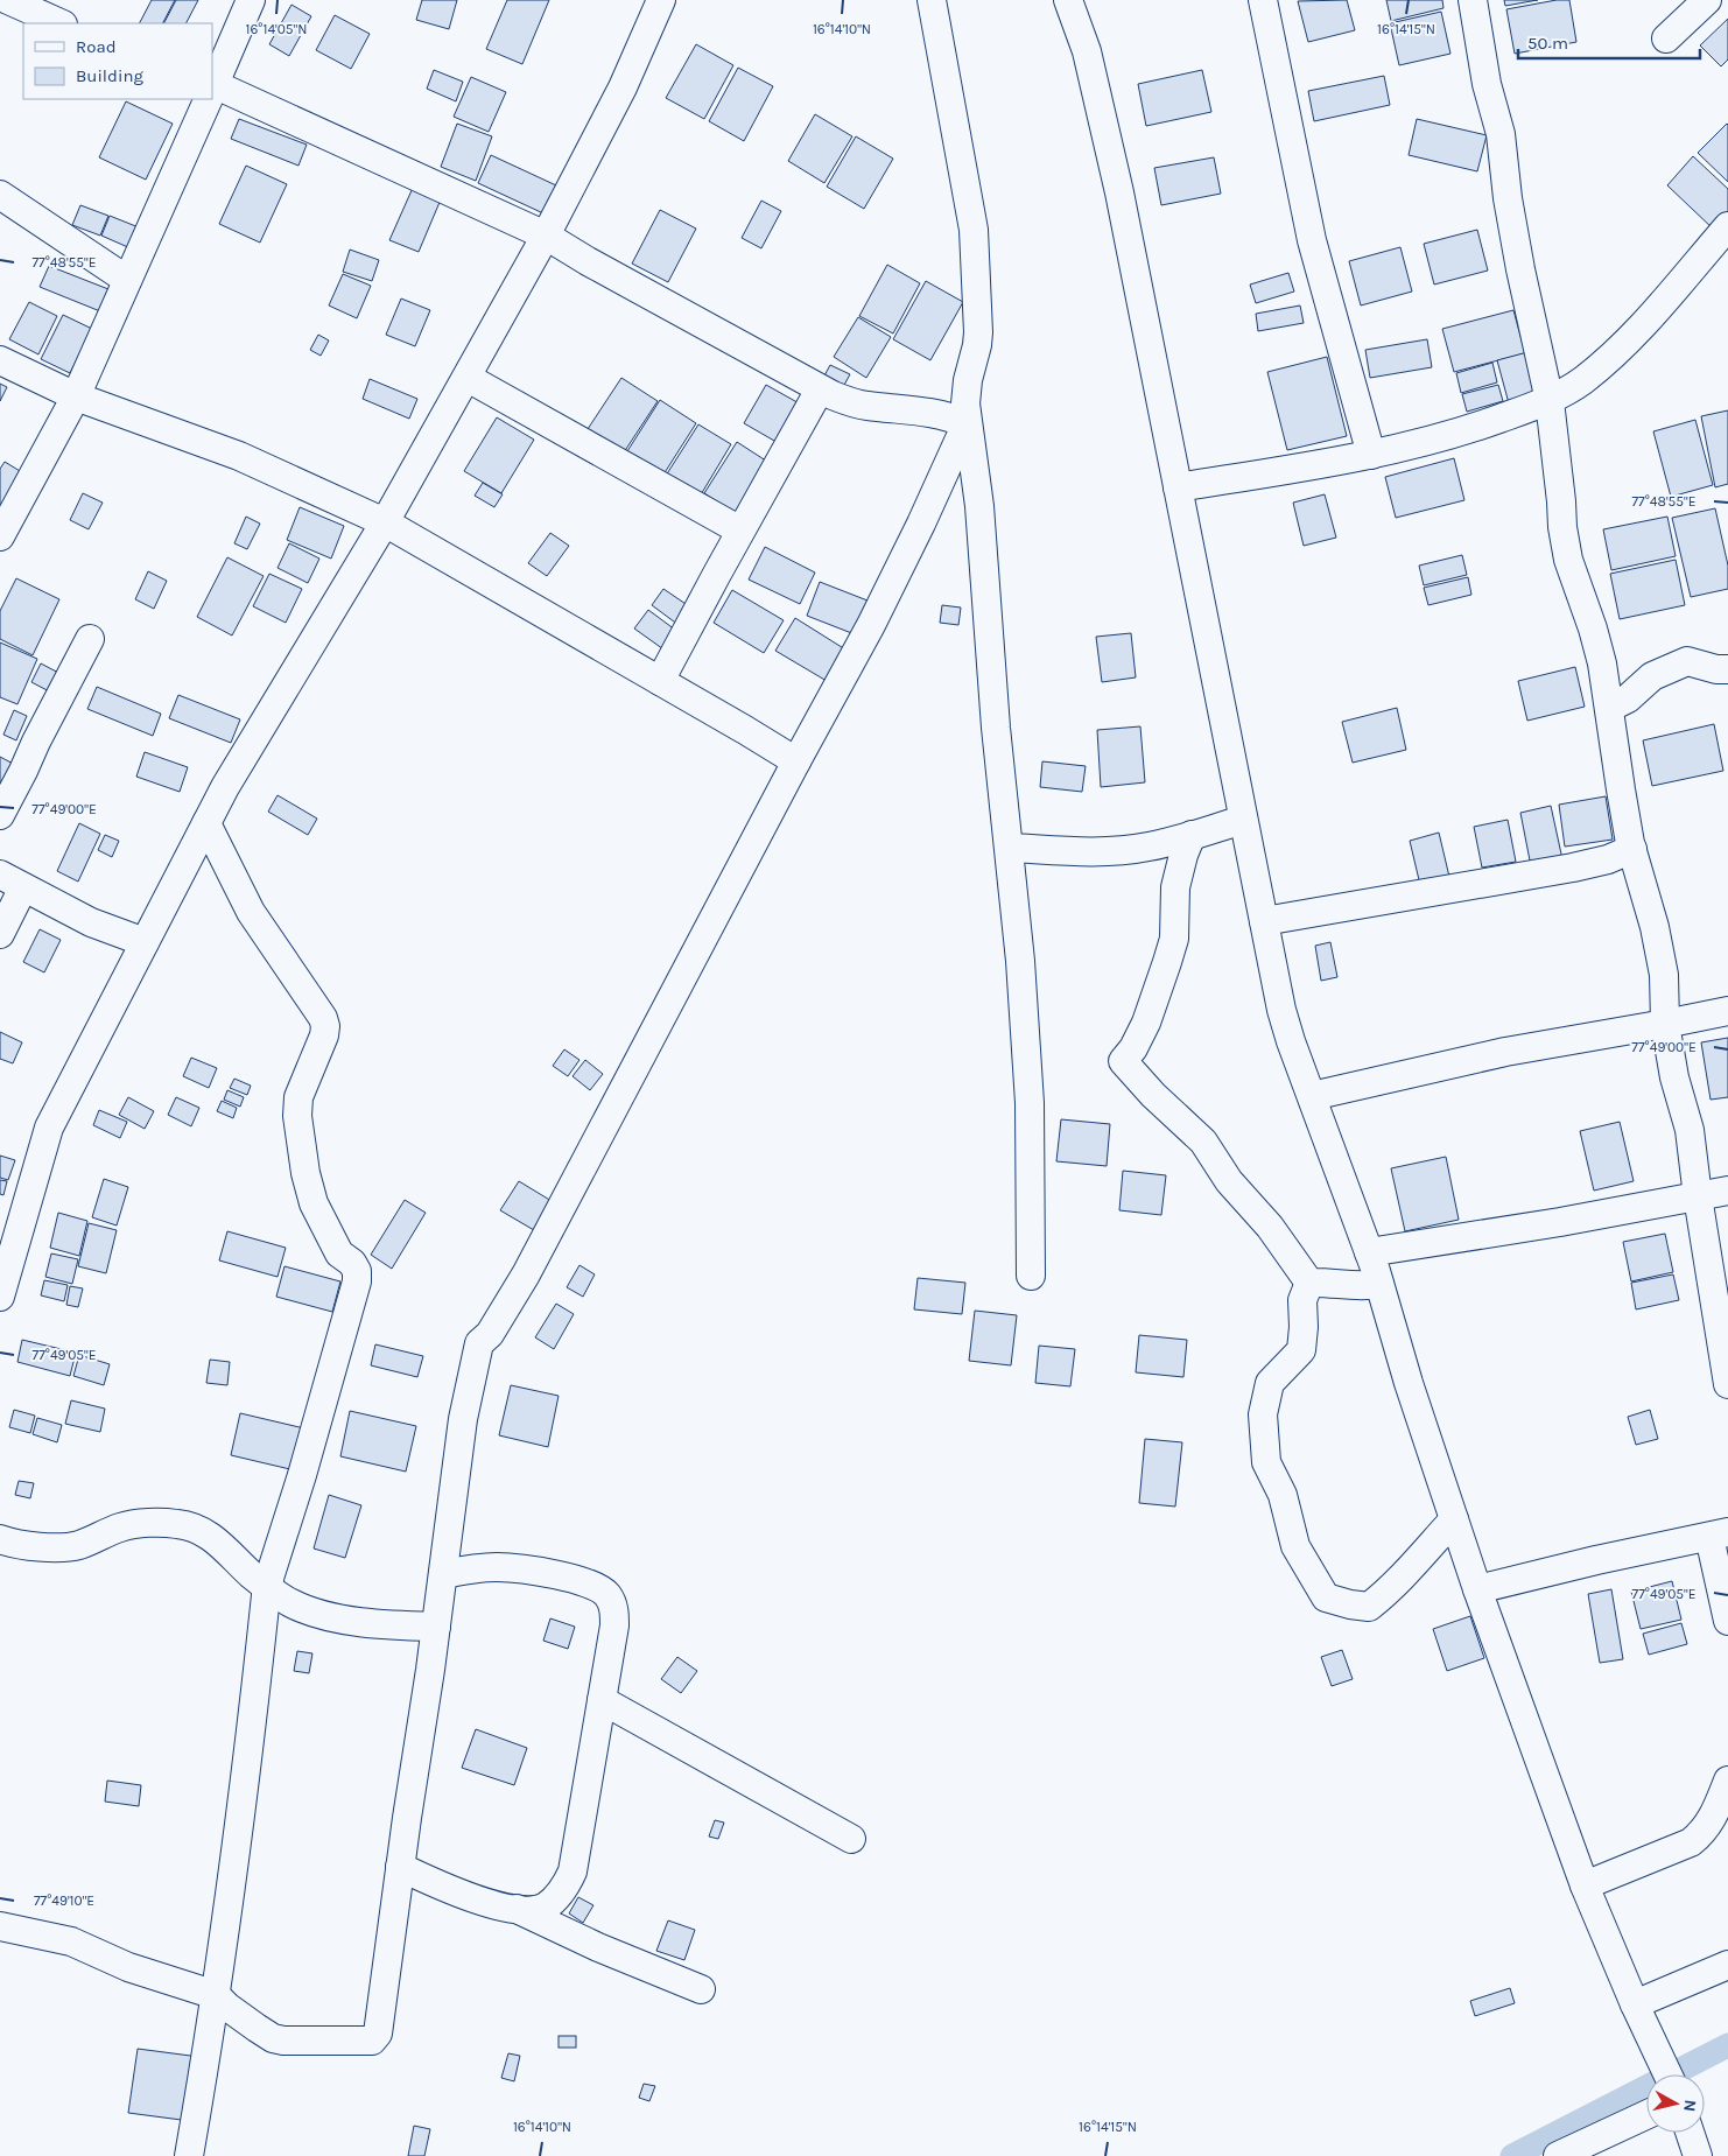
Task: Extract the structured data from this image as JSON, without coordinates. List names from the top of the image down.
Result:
{
  "legend": ["Road", "Building"],
  "scale_bar": "50 m",
  "north": "right",
  "coordinates": [
    "16°14'05\"N",
    "16°14'10\"N",
    "16°14'15\"N",
    "77°48'55\"E",
    "77°49'00\"E",
    "77°49'05\"E",
    "77°49'10\"E"
  ]
}
